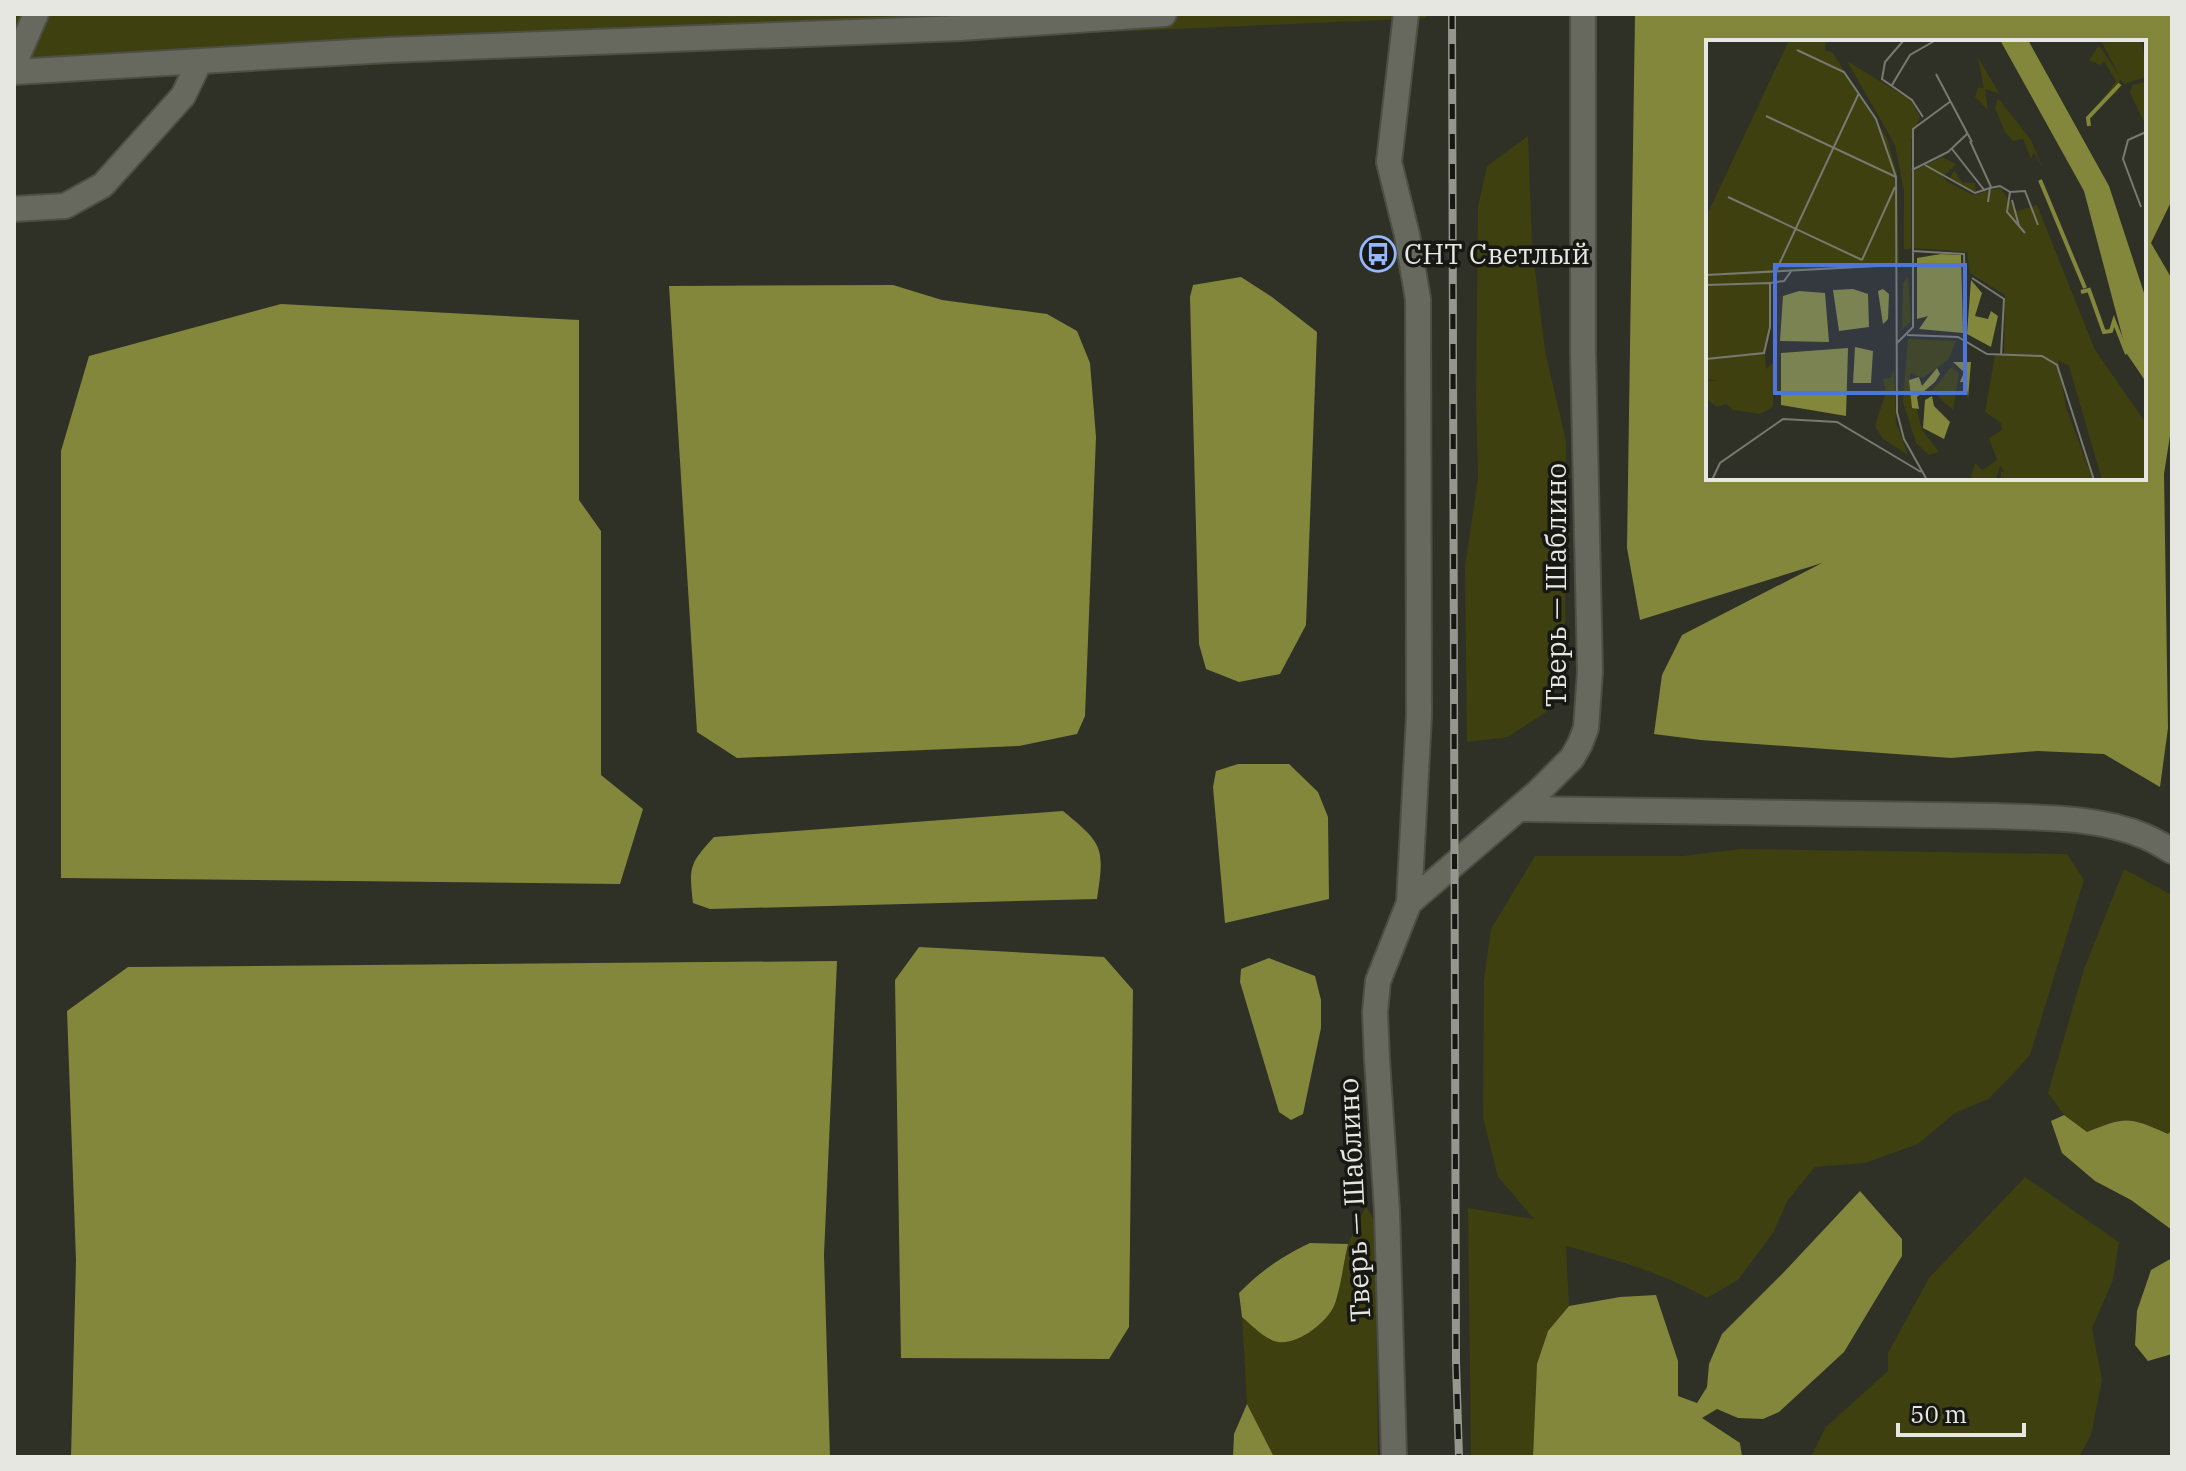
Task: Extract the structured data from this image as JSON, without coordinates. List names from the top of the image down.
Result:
{
  "streets": {
    "street": ["Тверь — Шаблино"]
  },
  "places": {
    "bus stop": ["СНТ Светлый"]
  },
  "scale_bar": "50 m"
}
